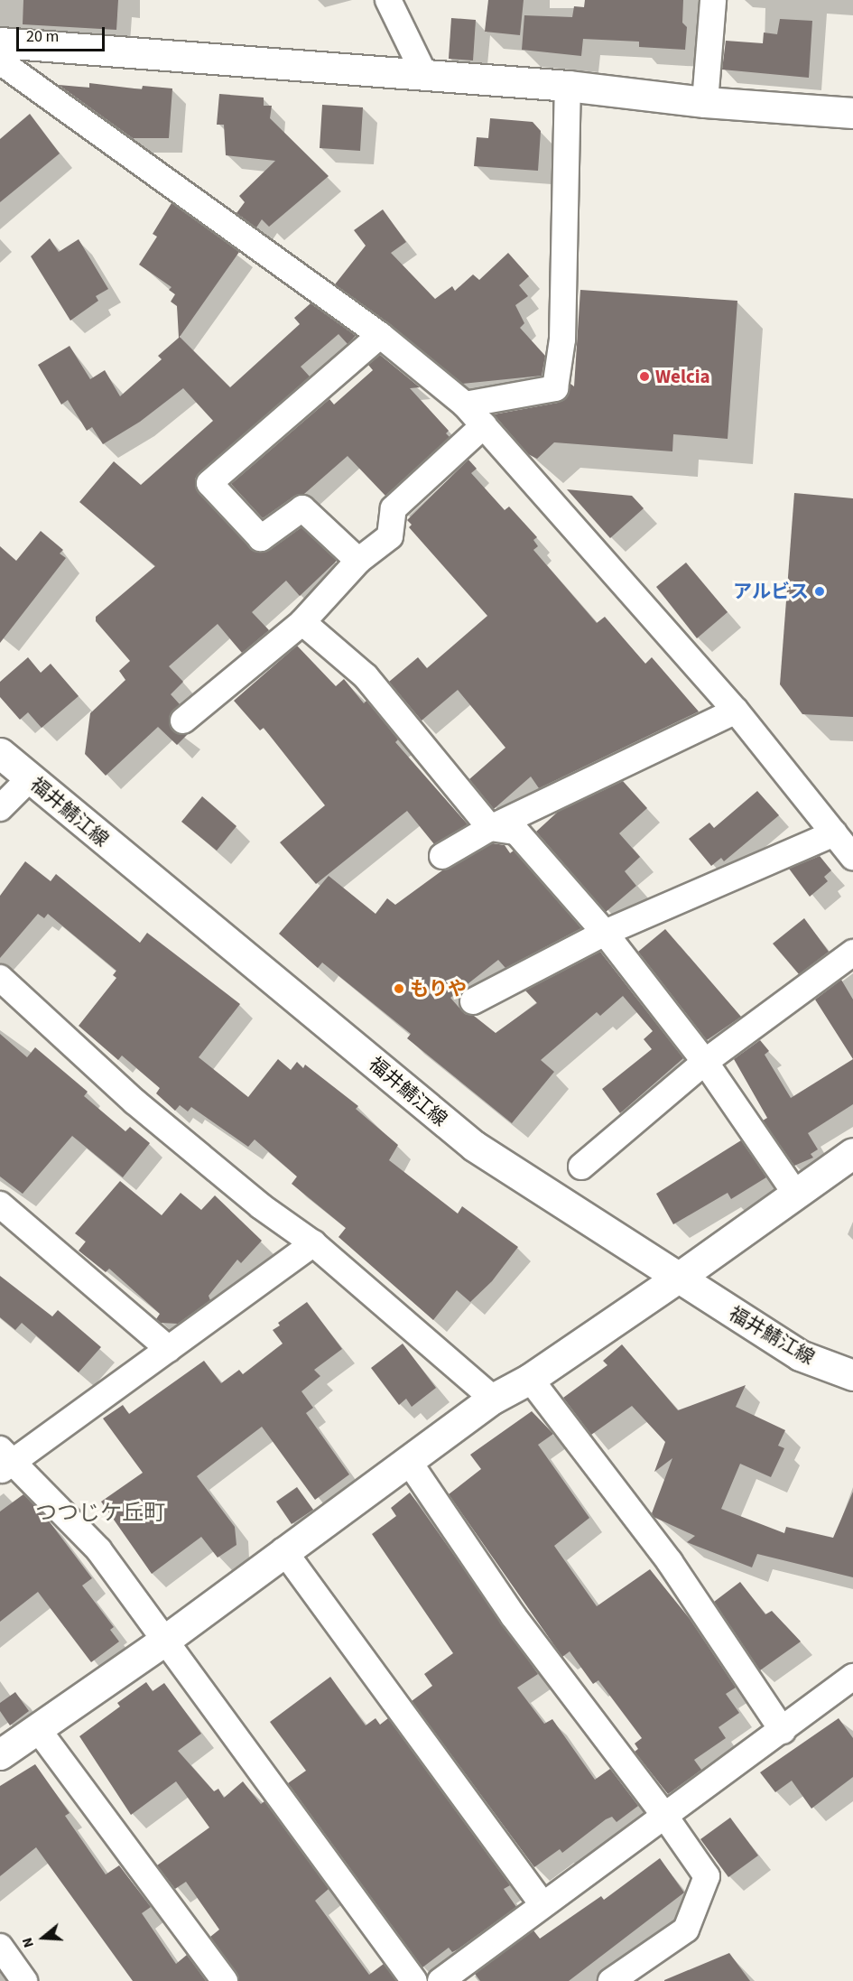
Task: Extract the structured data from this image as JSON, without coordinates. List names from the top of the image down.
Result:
{
  "streets": {
    "street": ["福井鯖江線"]
  },
  "districts": ["つつじケ丘町"],
  "places": ["Welcia", "アルビス", "もりや"],
  "scale_bar": "20 m",
  "north": "left"
}
